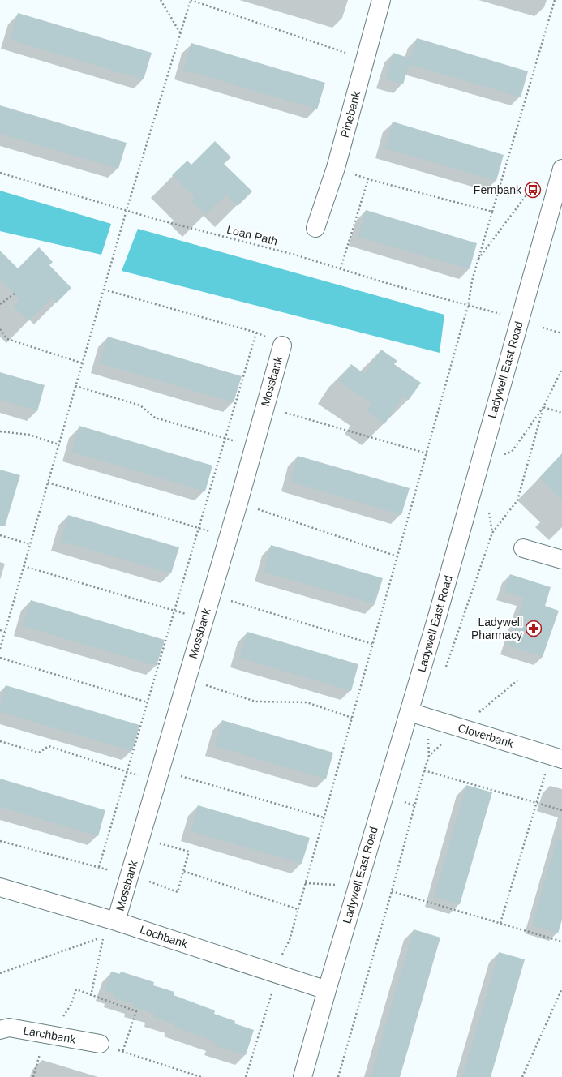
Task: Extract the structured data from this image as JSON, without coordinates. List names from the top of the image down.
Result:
{
  "streets": {
    "street": [
      "Pinebank",
      "Ladywell East Road",
      "Mossbank",
      "Cloverbank",
      "Lochbank",
      "Larchbank"
    ],
    "path": ["Loan Path"]
  },
  "crossings": [
    ["Ladywell East Road", "Cloverbank"],
    ["Ladywell East Road", "Lochbank"],
    ["Mossbank", "Lochbank"]
  ],
  "places": {
    "bus stop": ["Fernbank"],
    "pharmacy": ["Ladywell Pharmacy"]
  }
}
